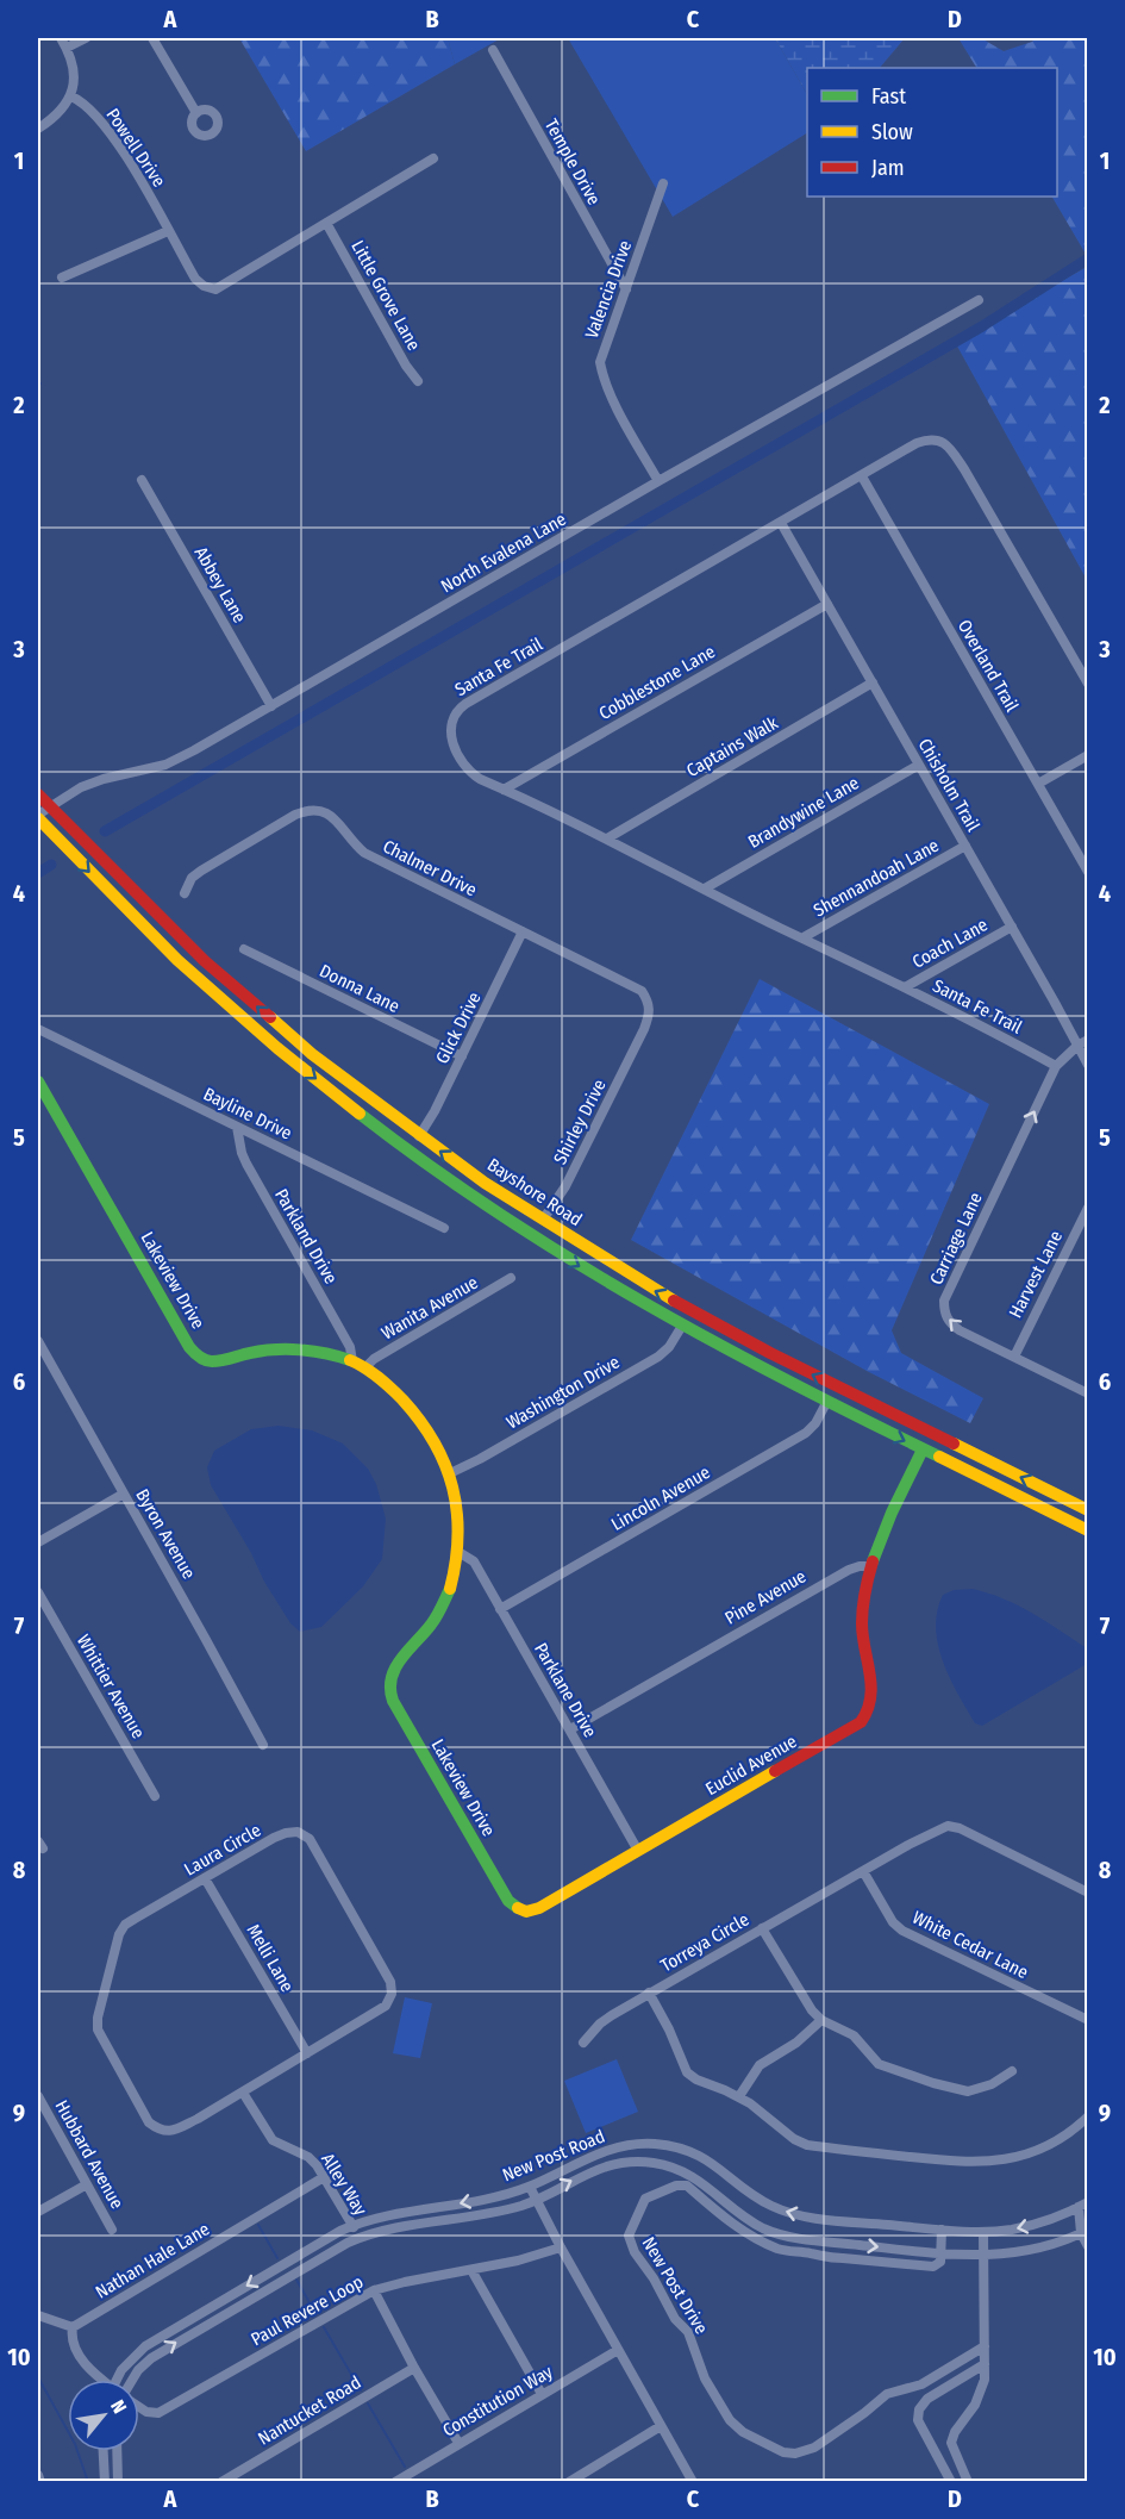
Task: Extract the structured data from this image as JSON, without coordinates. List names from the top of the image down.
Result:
{
  "streets": {
    "main road": ["Bayshore Road", "Lakeview Drive", "Euclid Avenue"],
    "street": [
      "Powell Drive",
      "Temple Drive",
      "Valencia Drive",
      "Little Grove Lane",
      "North Evalena Lane",
      "Abbey Lane",
      "Overland Trail",
      "Santa Fe Trail",
      "Cobblestone Lane",
      "Captains Walk",
      "Chisholm Trail",
      "Brandywine Lane",
      "Chalmer Drive",
      "Shennandoah Lane",
      "Coach Lane",
      "Donna Lane",
      "Glick Drive",
      "Bayline Drive",
      "Shirley Drive",
      "Parkland Drive",
      "Carriage Lane",
      "Harvest Lane",
      "Wanita Avenue",
      "Washington Drive",
      "Lincoln Avenue",
      "Byron Avenue",
      "Pine Avenue",
      "Whittier Avenue",
      "Parklane Drive",
      "Laura Circle",
      "Torreya Circle",
      "White Cedar Lane",
      "Melli Lane",
      "Hubbard Avenue",
      "New Post Road",
      "Alley Way",
      "Nathan Hale Lane",
      "New Post Drive",
      "Paul Revere Loop",
      "Constitution Way",
      "Nantucket Road"
    ]
  },
  "crossings": [
    ["Powell Drive", "Little Grove Lane"],
    ["Temple Drive", "Valencia Drive"],
    ["Valencia Drive", "North Evalena Lane"],
    ["North Evalena Lane", "Abbey Lane"],
    ["North Evalena Lane", "Bayshore Road"],
    ["Overland Trail", "Santa Fe Trail"],
    ["Santa Fe Trail", "Cobblestone Lane"],
    ["Santa Fe Trail", "Captains Walk"],
    ["Santa Fe Trail", "Chisholm Trail"],
    ["Santa Fe Trail", "Brandywine Lane"],
    ["Santa Fe Trail", "Shennandoah Lane"],
    ["Santa Fe Trail", "Coach Lane"],
    ["Santa Fe Trail", "Carriage Lane"],
    ["Cobblestone Lane", "Chisholm Trail"],
    ["Captains Walk", "Chisholm Trail"],
    ["Chisholm Trail", "Brandywine Lane"],
    ["Chisholm Trail", "Shennandoah Lane"],
    ["Chisholm Trail", "Coach Lane"],
    ["Chisholm Trail", "Carriage Lane"],
    ["Chalmer Drive", "Glick Drive"],
    ["Chalmer Drive", "Shirley Drive"],
    ["Donna Lane", "Glick Drive"],
    ["Glick Drive", "Bayshore Road"],
    ["Bayline Drive", "Parkland Drive"],
    ["Shirley Drive", "Bayshore Road"],
    ["Bayshore Road", "Washington Drive"],
    ["Bayshore Road", "Lincoln Avenue"],
    ["Parkland Drive", "Lakeview Drive"],
    ["Carriage Lane", "Harvest Lane"],
    ["Lakeview Drive", "Wanita Avenue"],
    ["Lakeview Drive", "Washington Drive"],
    ["Lakeview Drive", "Parklane Drive"],
    ["Lakeview Drive", "Euclid Avenue"],
    ["Lincoln Avenue", "Parklane Drive"],
    ["Pine Avenue", "Parklane Drive"],
    ["Pine Avenue", "Euclid Avenue"],
    ["Parklane Drive", "Euclid Avenue"],
    ["Laura Circle", "Melli Lane"],
    ["Laura Circle", "Alley Way"],
    ["Torreya Circle", "White Cedar Lane"],
    ["New Post Road", "Alley Way"],
    ["New Post Road", "New Post Drive"],
    ["Alley Way", "Nathan Hale Lane"]
  ],
  "one_way": ["Carriage Lane"],
  "legend": ["Fast", "Slow", "Jam"],
  "north": "top right",
  "grid": {
    "columns": [
      "A",
      "B",
      "C",
      "D"
    ],
    "rows": [
      "1",
      "2",
      "3",
      "4",
      "5",
      "6",
      "7",
      "8",
      "9",
      "10"
    ]
  }
}
